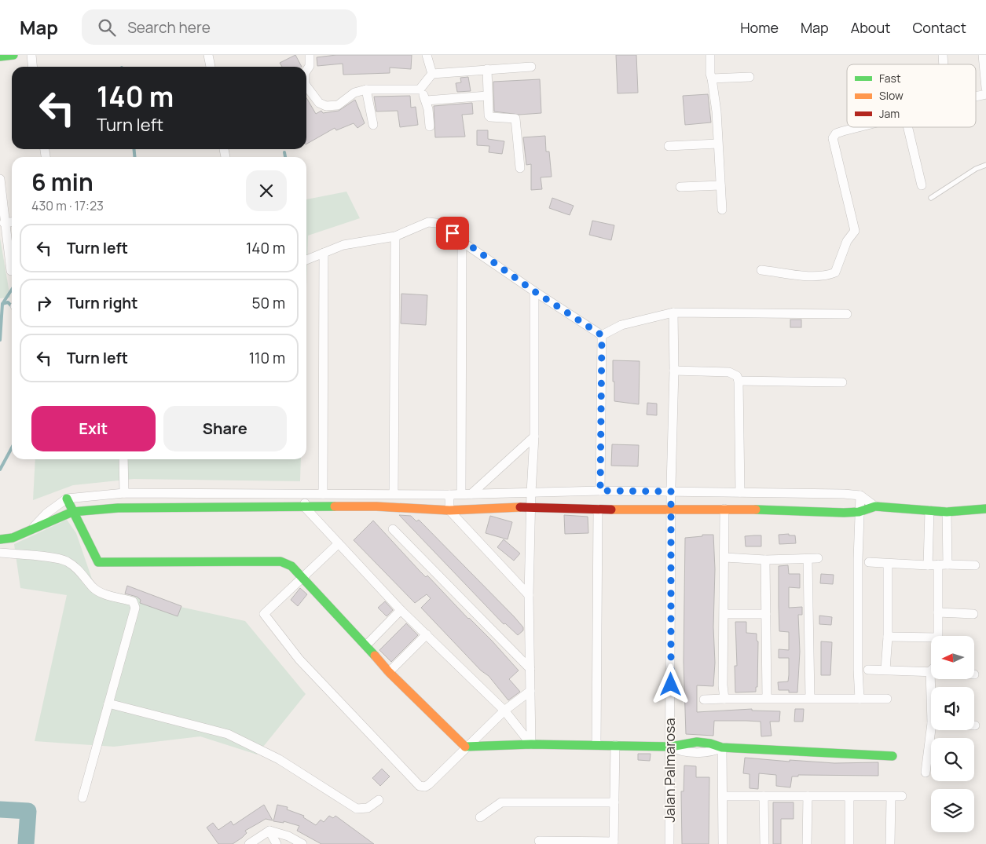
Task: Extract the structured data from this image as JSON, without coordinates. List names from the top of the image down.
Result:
{
  "streets": {
    "street": ["Jalan Palmarosa"]
  },
  "legend": ["Fast", "Slow", "Jam"],
  "north": "left",
  "page": {
    "header": "Map",
    "search": "Search here",
    "nav": [
      "Home",
      "Map",
      "About",
      "Contact"
    ],
    "turn": ["140 m", "Turn left"],
    "heading": ["6 min", "430 m · 17:23"],
    "list": [
      {
        "name": "Turn left",
        "value": "140 m"
      },
      {
        "name": "Turn right",
        "value": "50 m"
      },
      {
        "name": "Turn left",
        "value": "110 m"
      }
    ],
    "buttons": ["Exit", "Share"]
  }
}
